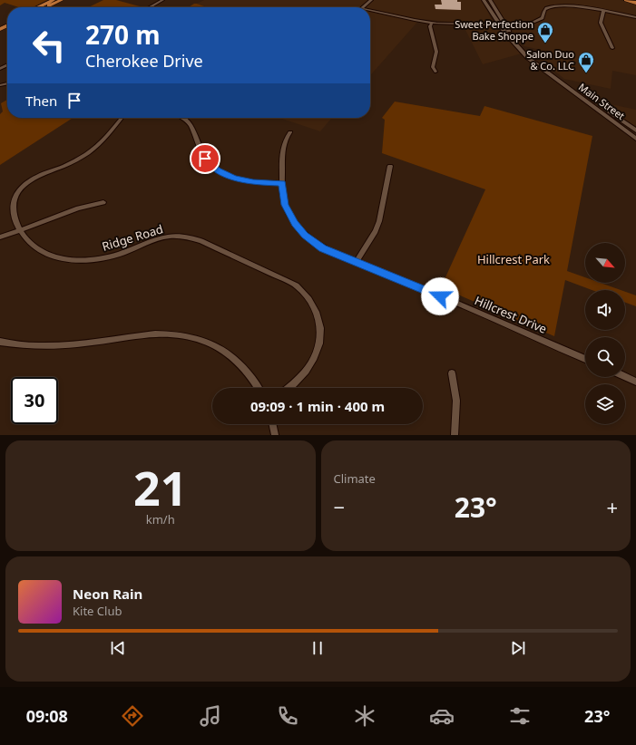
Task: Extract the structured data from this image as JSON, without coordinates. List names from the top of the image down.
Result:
{
  "streets": {
    "main road": ["Main Street"],
    "street": ["Ridge Road", "Hillcrest Drive"]
  },
  "parks": ["Hillcrest Park"],
  "places": {
    "shop": ["Sweet Perfection Bake Shoppe", "Salon Duo & Co. LLC"]
  },
  "north": "bottom right",
  "page": {
    "turn": ["270 m", "Cherokee Drive"],
    "then": "Then",
    "limit": "30",
    "trip": "09:09 · 1 min · 400 m",
    "tile": [
      ["21", "km/h"],
      "Climate"
    ],
    "heat": ["−", "23°", "+"],
    "song": ["Neon Rain", "Kite Club"],
    "tabs": ["09:08", "23°"]
  }
}
